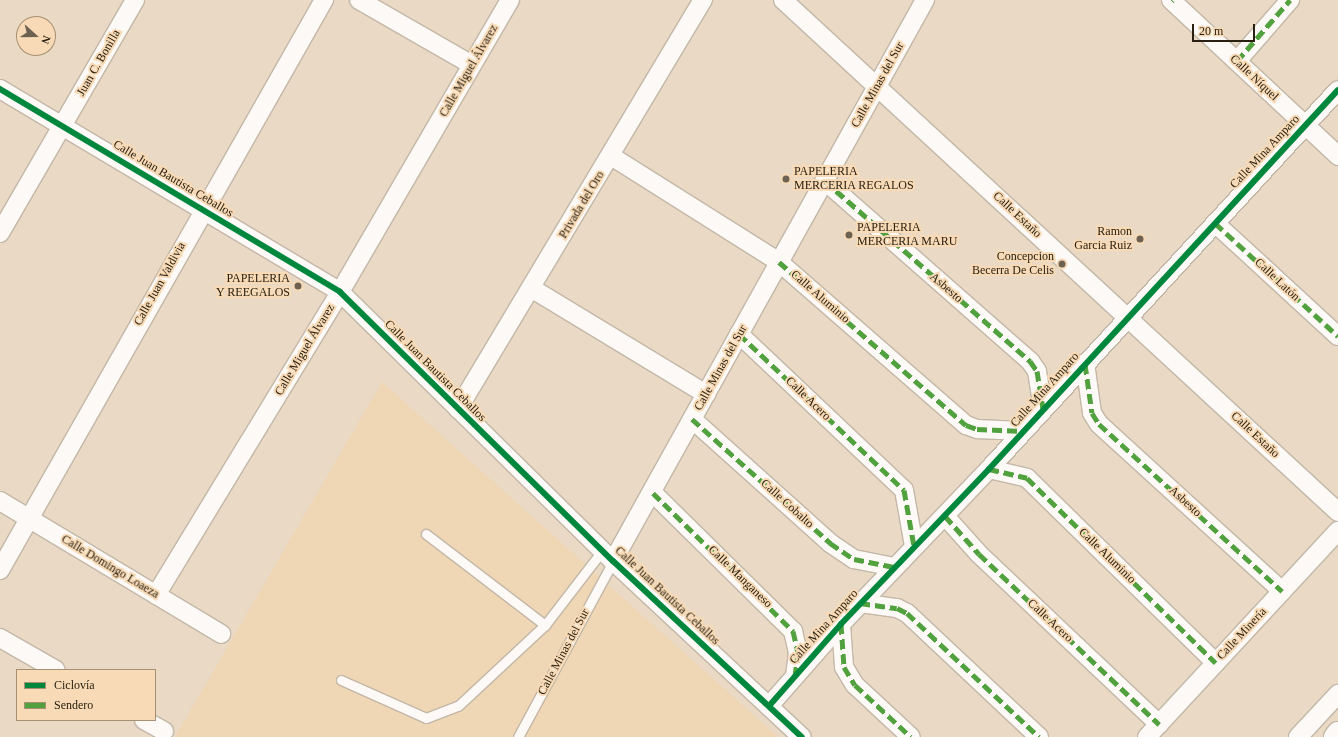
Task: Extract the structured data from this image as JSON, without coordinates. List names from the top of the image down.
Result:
{
  "streets": {
    "street": [
      "Juan C. Bonilla",
      "Calle Miguel Álvarez",
      "Calle Níquel",
      "Calle Minas del Sur",
      "Calle Mina Amparo",
      "Calle Juan Bautista Ceballos",
      "Privada del Oro",
      "Calle Estaño",
      "Calle Latón",
      "Calle Juan Valdivia",
      "Asbesto",
      "Calle Aluminio",
      "Calle Acero",
      "Calle Cobalto",
      "Calle Domingo Loaeza",
      "Calle Manganeso",
      "Calle Minería"
    ]
  },
  "crossings": [
    ["Juan C. Bonilla", "Calle Juan Bautista Ceballos"],
    ["Calle Miguel Álvarez", "Calle Juan Bautista Ceballos"],
    ["Calle Miguel Álvarez", "Calle Domingo Loaeza"],
    ["Calle Níquel", "Calle Mina Amparo"],
    ["Calle Minas del Sur", "Calle Juan Bautista Ceballos"],
    ["Calle Minas del Sur", "Calle Estaño"],
    ["Calle Minas del Sur", "Asbesto"],
    ["Calle Minas del Sur", "Calle Aluminio"],
    ["Calle Minas del Sur", "Calle Acero"],
    ["Calle Minas del Sur", "Calle Cobalto"],
    ["Calle Minas del Sur", "Calle Manganeso"],
    ["Calle Mina Amparo", "Calle Juan Bautista Ceballos"],
    ["Calle Mina Amparo", "Calle Estaño"],
    ["Calle Mina Amparo", "Calle Latón"],
    ["Calle Mina Amparo", "Asbesto"],
    ["Calle Mina Amparo", "Calle Aluminio"],
    ["Calle Mina Amparo", "Calle Acero"],
    ["Calle Mina Amparo", "Calle Cobalto"],
    ["Calle Mina Amparo", "Calle Manganeso"],
    ["Calle Juan Bautista Ceballos", "Privada del Oro"],
    ["Calle Juan Bautista Ceballos", "Calle Juan Valdivia"],
    ["Privada del Oro", "Calle Aluminio"],
    ["Calle Juan Valdivia", "Calle Domingo Loaeza"],
    ["Asbesto", "Calle Minería"],
    ["Calle Aluminio", "Calle Minería"],
    ["Calle Acero", "Calle Minería"]
  ],
  "places": [
    "PAPELERIA MERCERIA REGALOS",
    "PAPELERIA MERCERIA MARU",
    "Ramon Garcia Ruiz",
    "Concepcion Becerra De Celis",
    "PAPELERIA Y REEGALOS"
  ],
  "legend": ["Ciclovía", "Sendero"],
  "scale_bar": "20 m",
  "north": "right"
}
